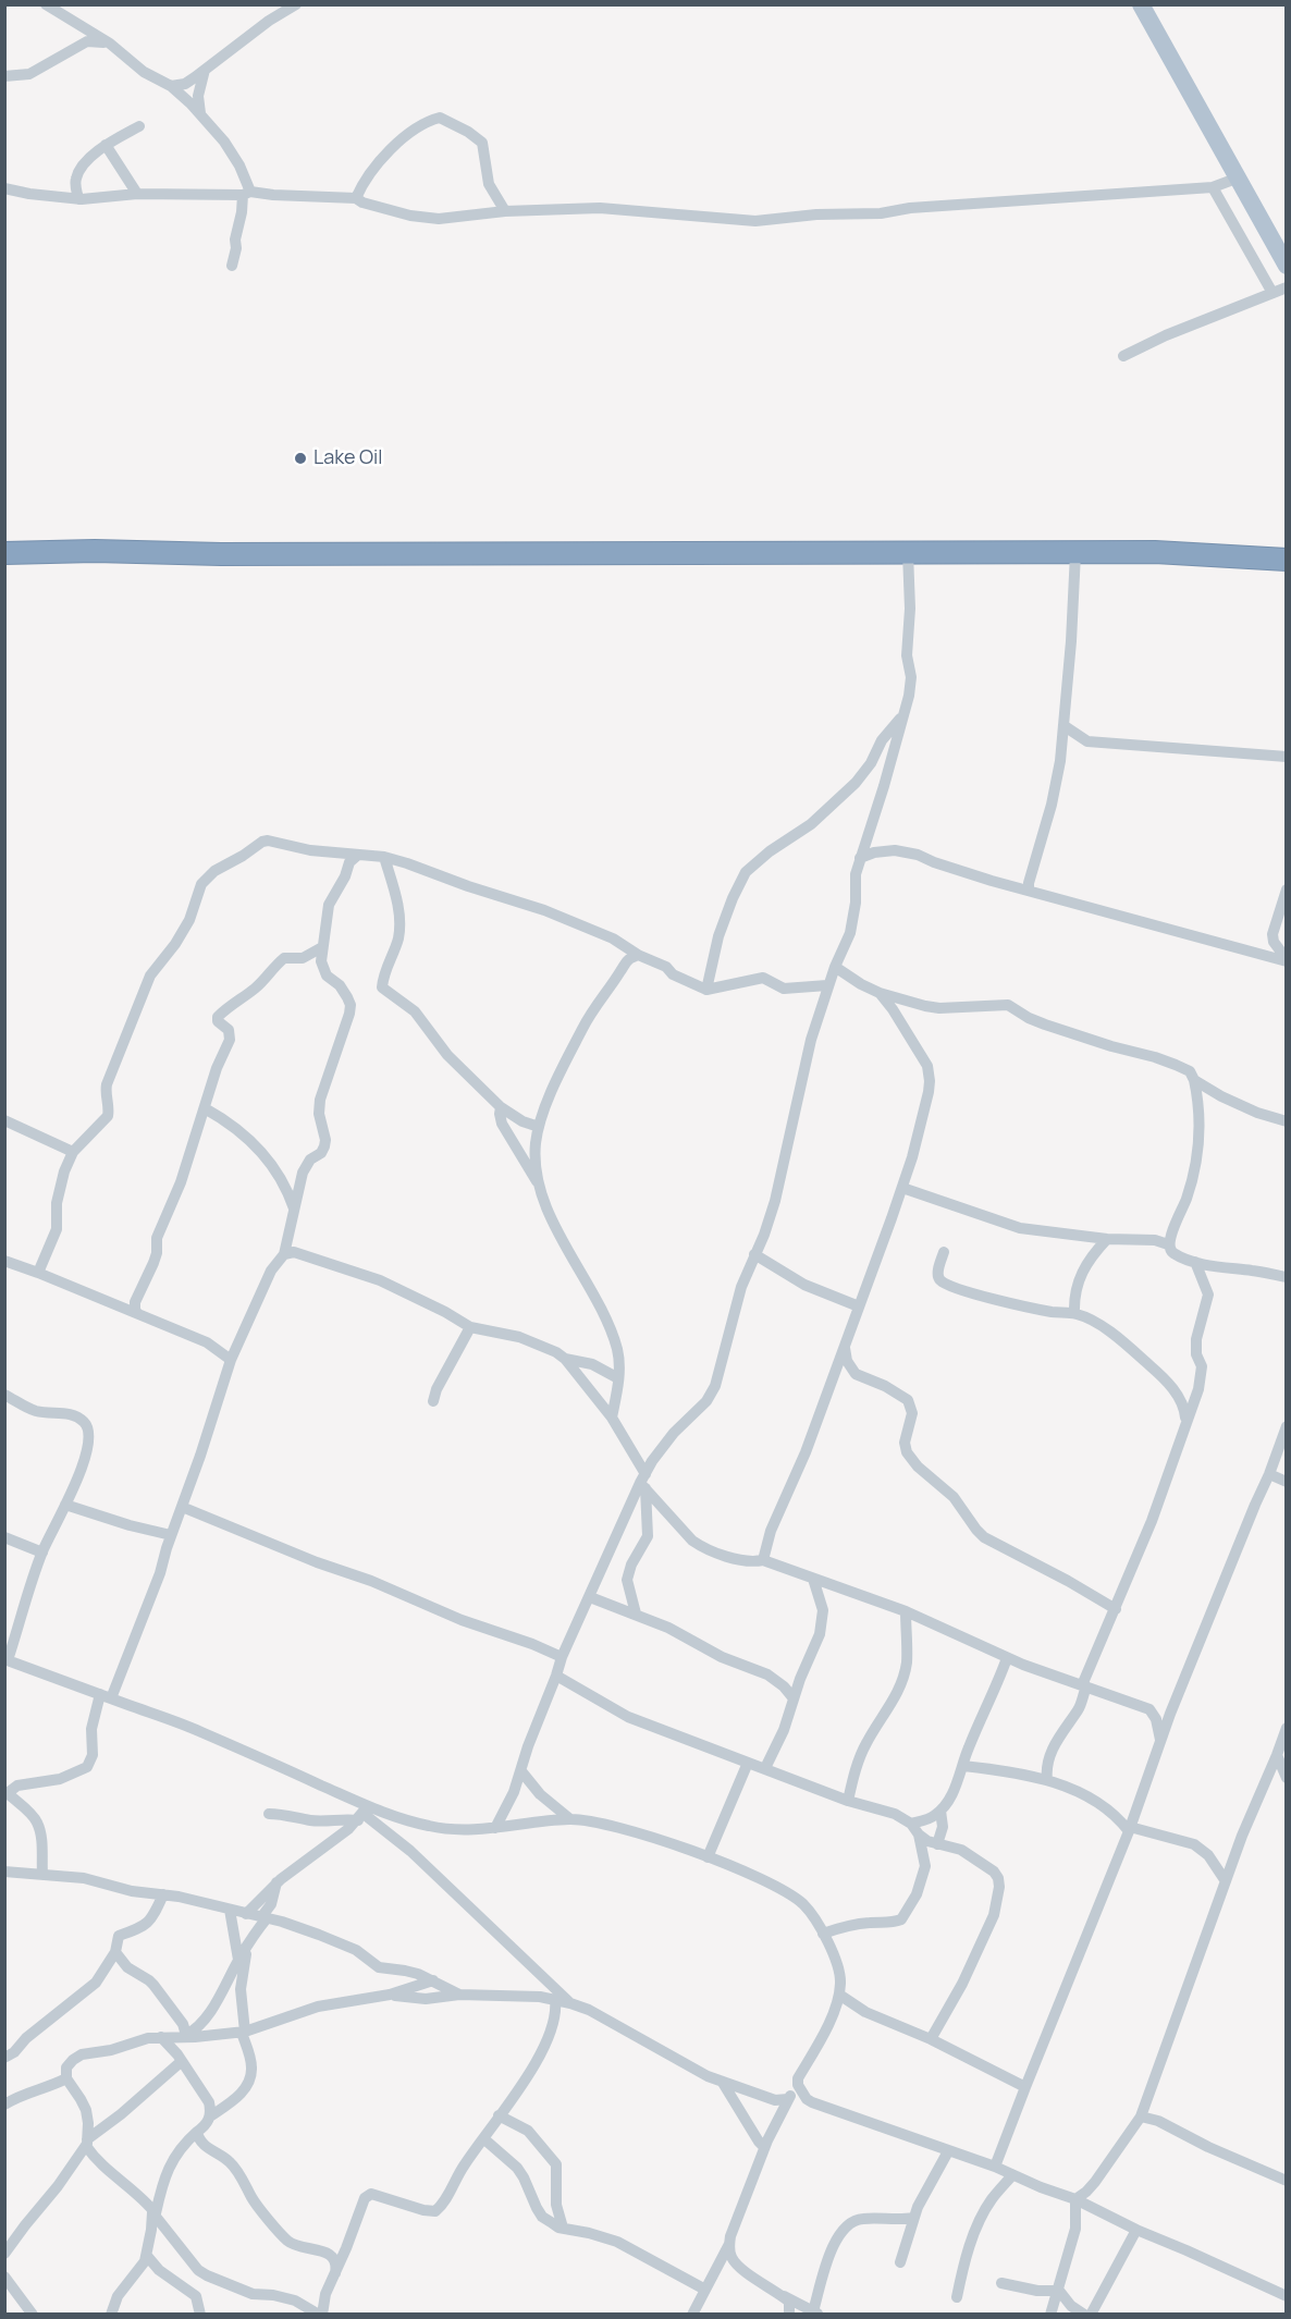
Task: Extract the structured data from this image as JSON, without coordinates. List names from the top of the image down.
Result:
{
  "places": ["Lake Oil"]
}
